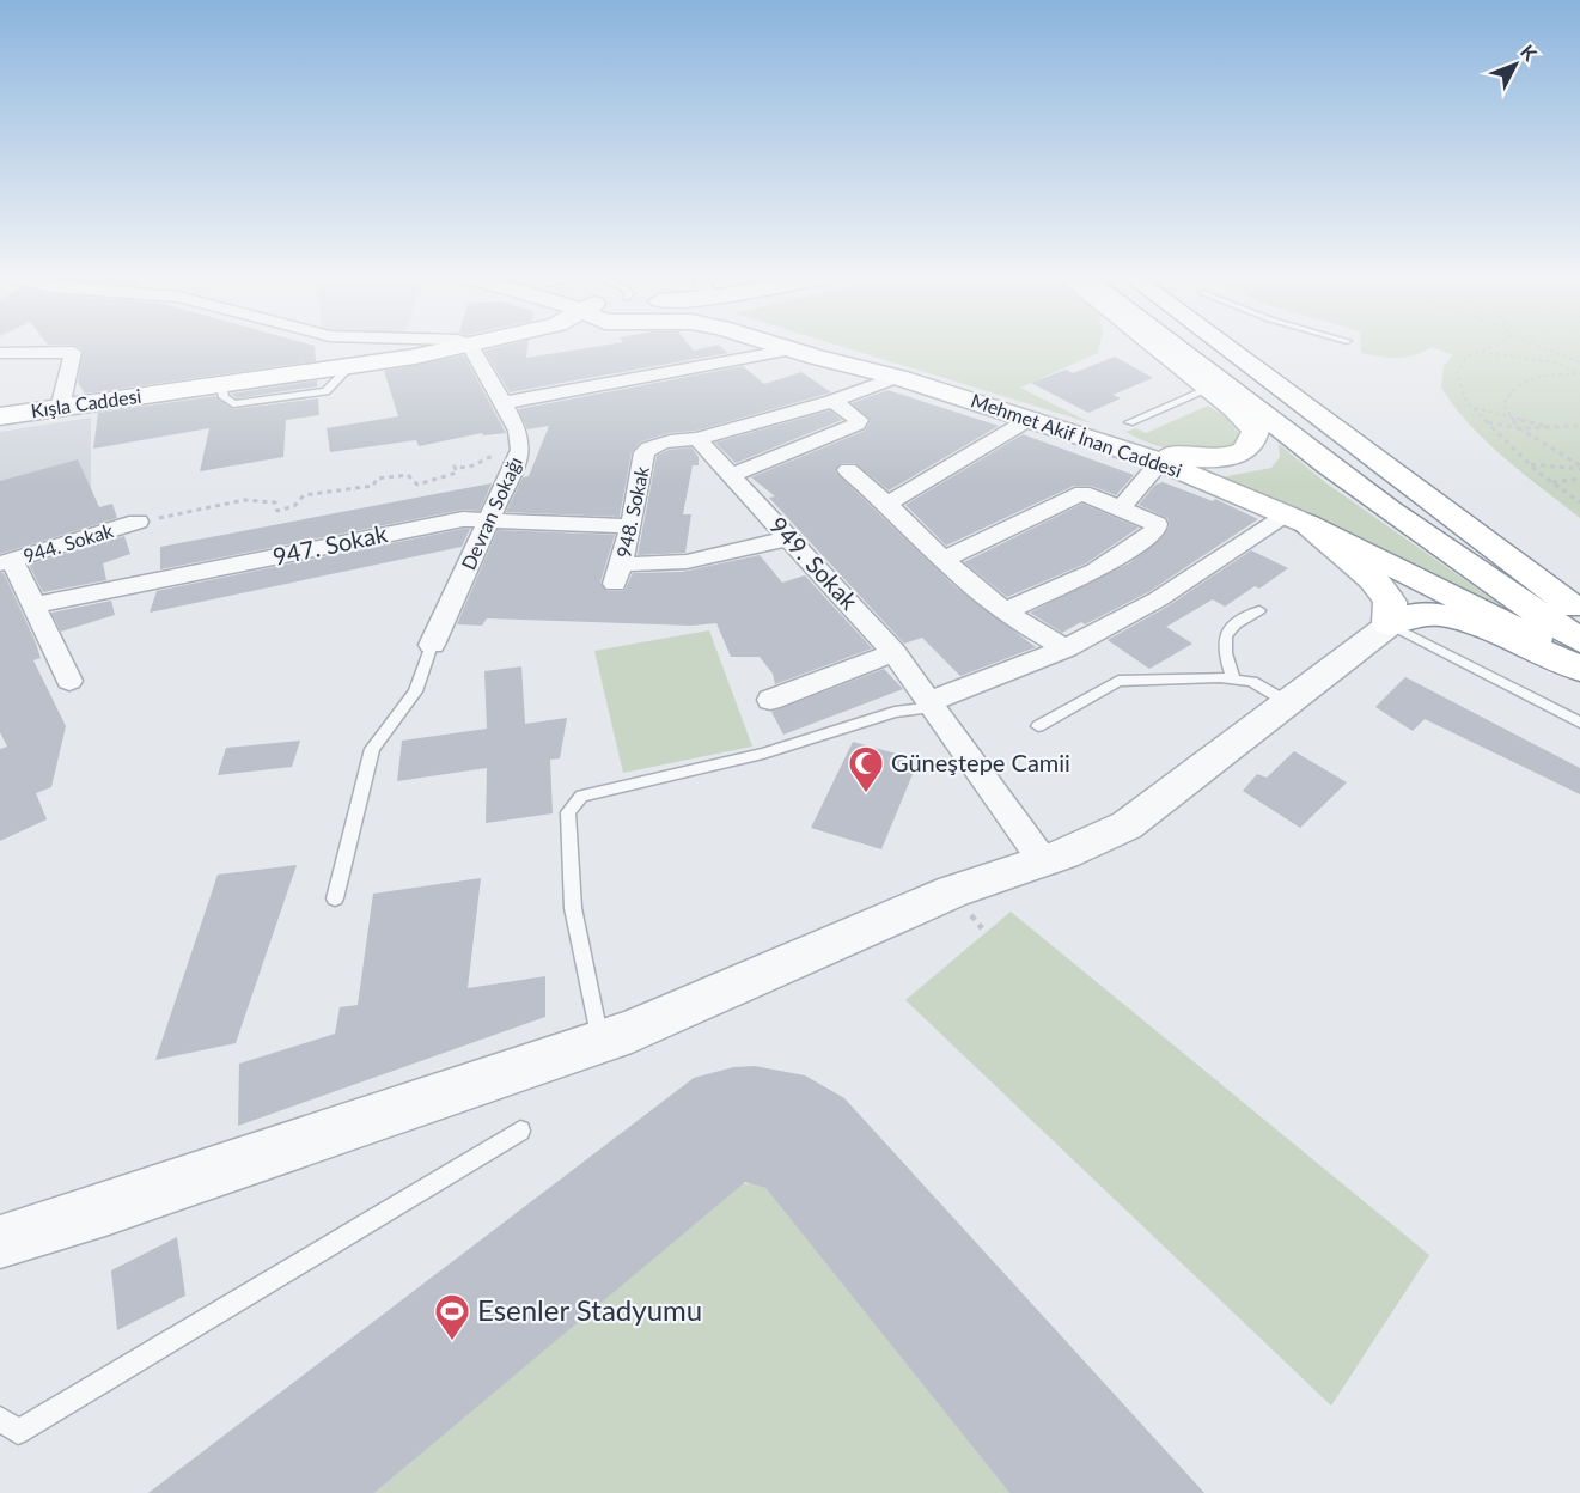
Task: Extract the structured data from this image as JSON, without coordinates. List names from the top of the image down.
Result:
{
  "streets": {
    "main road": ["Kışla Caddesi", "Mehmet Akif İnan Caddesi"],
    "street": [
      "948. Sokak",
      "Devran Sokağı",
      "944. Sokak",
      "947. Sokak",
      "949. Sokak"
    ]
  },
  "crossings": [
    ["948. Sokak", "947. Sokak"],
    ["948. Sokak", "949. Sokak"],
    ["Devran Sokağı", "947. Sokak"]
  ],
  "places": {
    "mosque": ["Güneştepe Camii"],
    "sports": ["Esenler Stadyumu"]
  },
  "north": "top right"
}
